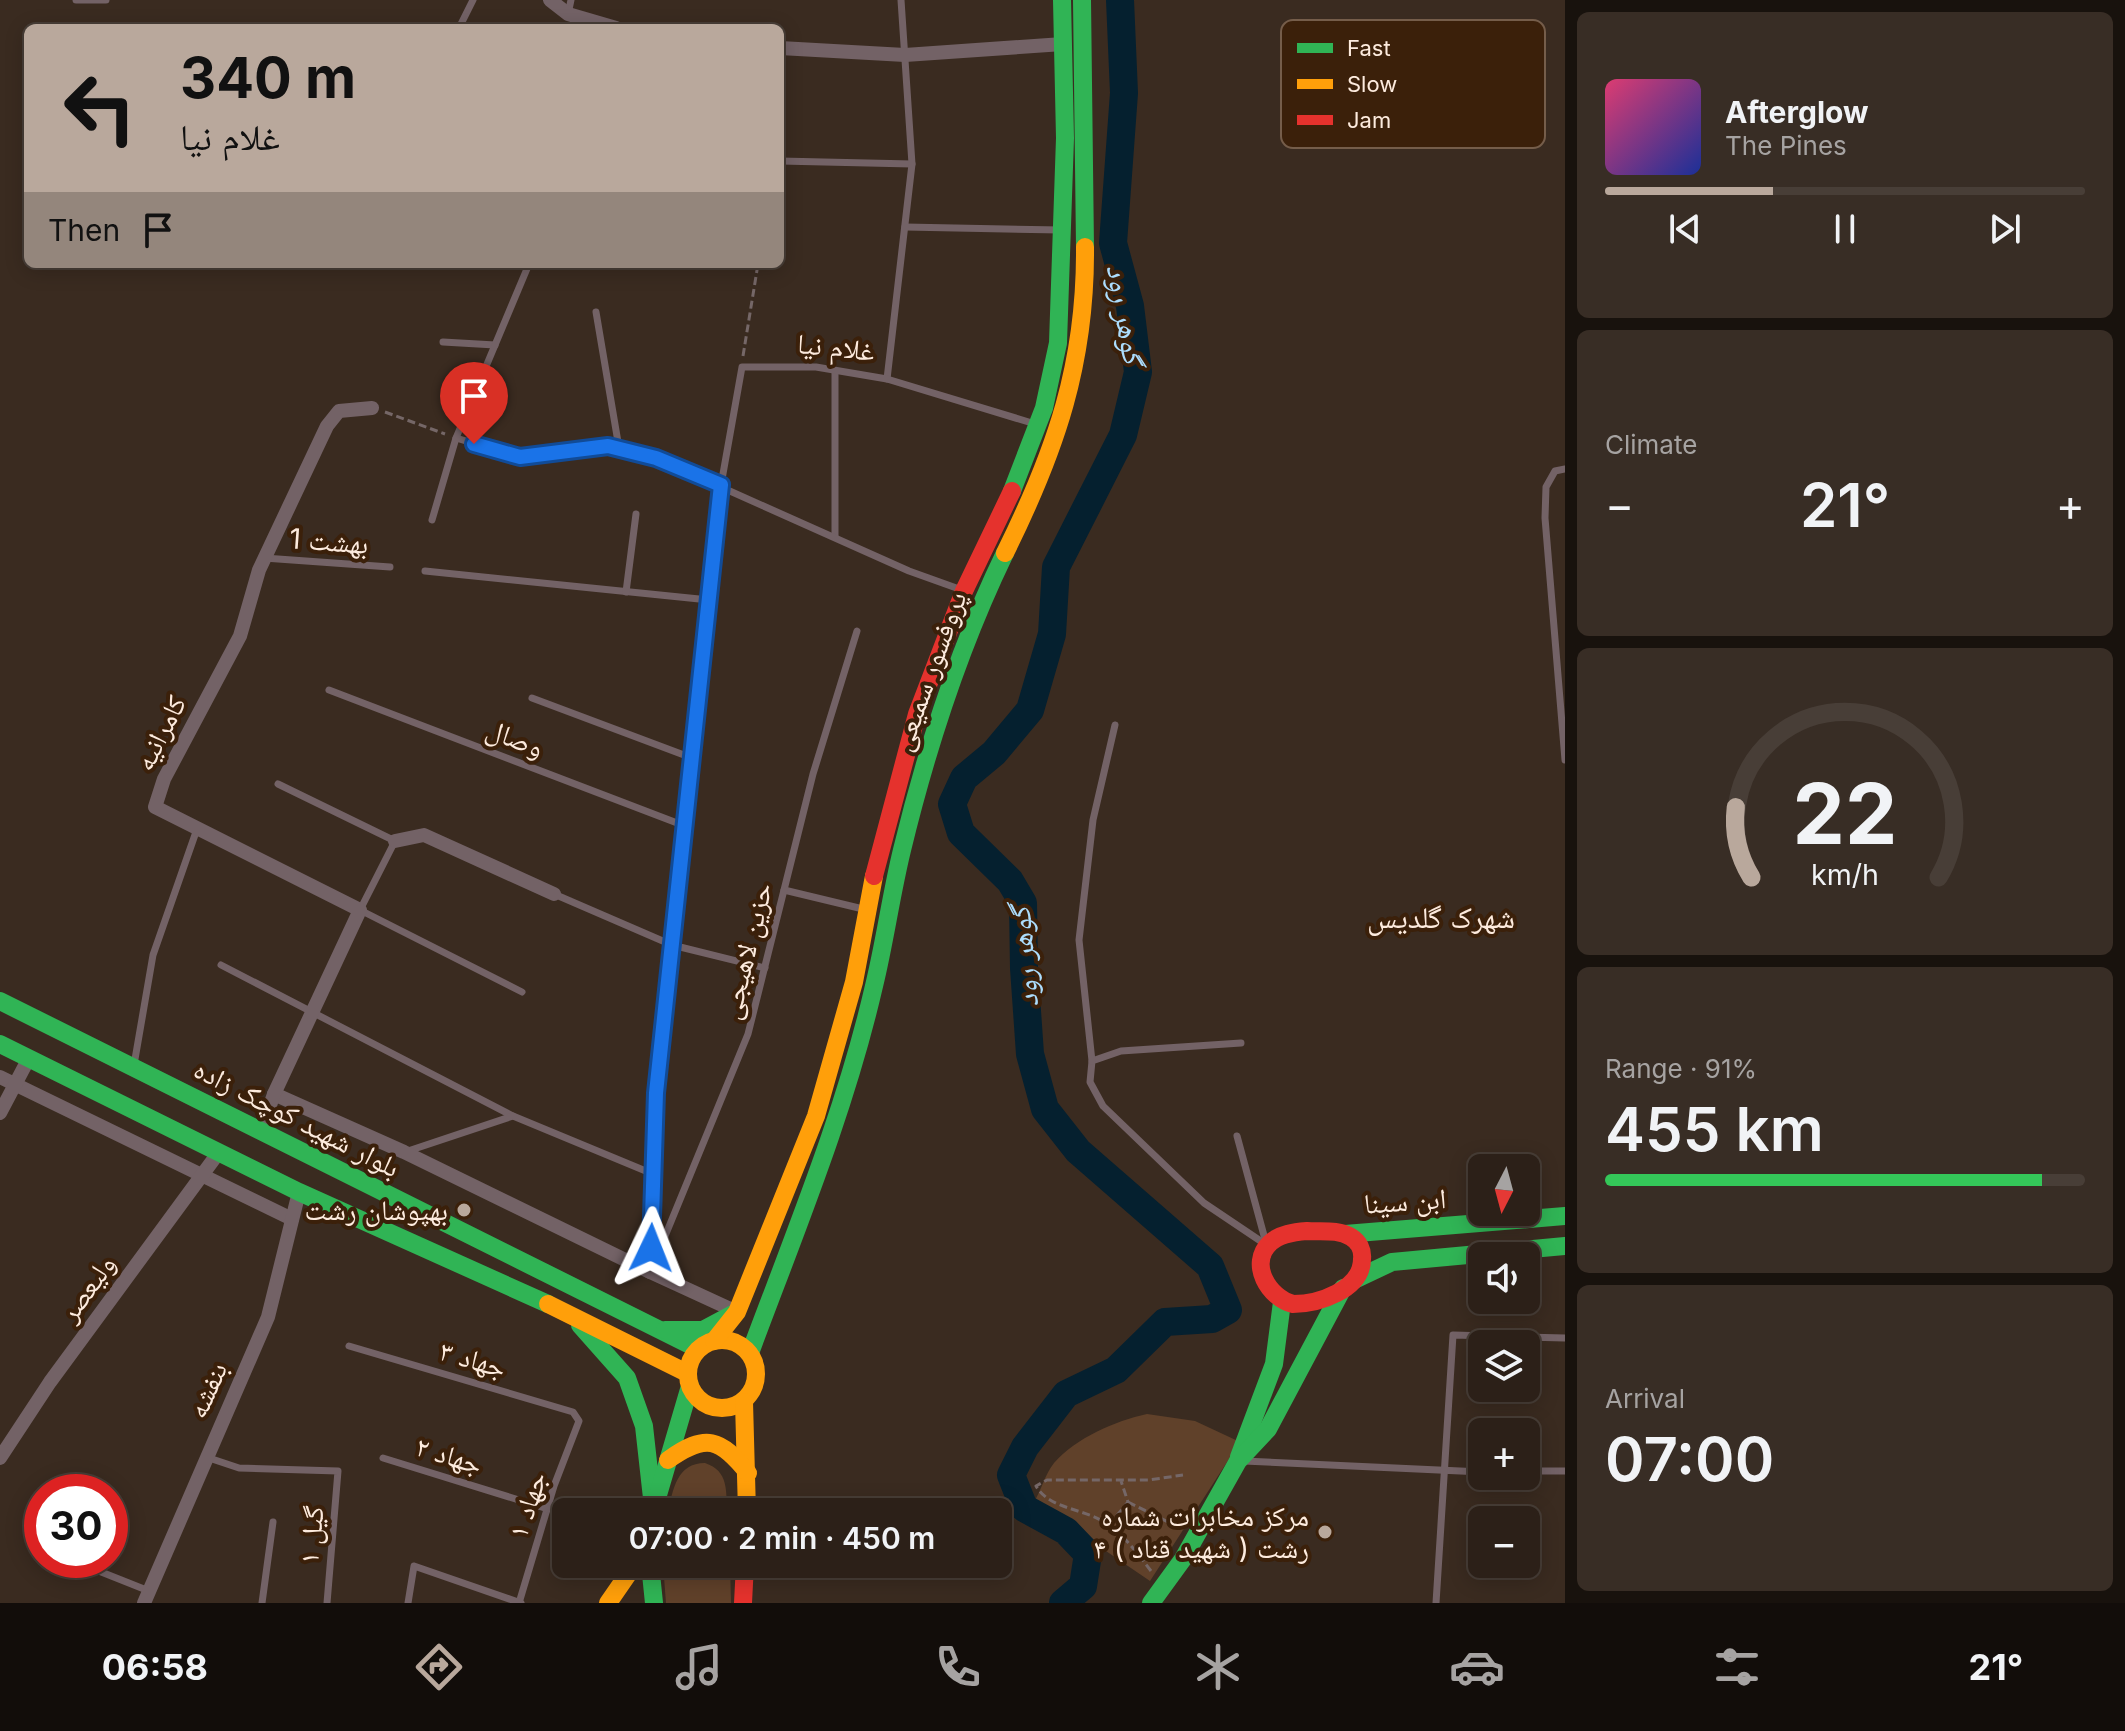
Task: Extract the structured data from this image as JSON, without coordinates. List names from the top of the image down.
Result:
{
  "streets": {
    "main road": ["پروفسور سمیعی", "بلوار شهید کوچک زاده", "ابن سینا"],
    "street": ["کامرانیه", "ولیعصر", "بنفشه"],
    "lane": [
      "غلام نیا",
      "بهشت 1",
      "وصال",
      "حزین لاهیجی",
      "جهاد ۳",
      "جهاد ۲",
      "جهاد ۱",
      "گیل ۱"
    ]
  },
  "crossings": [
    ["غلام نیا", "پروفسور سمیعی"],
    ["بهشت 1", "کامرانیه"],
    ["پروفسور سمیعی", "بلوار شهید کوچک زاده"],
    ["جهاد ۳", "جهاد ۱"],
    ["بنفشه", "گیل ۱"],
    ["جهاد ۲", "جهاد ۱"]
  ],
  "districts": ["شهرک گلدیس"],
  "water": ["گوهر رود"],
  "places": ["بهپوشان رشت", "مرکز مخابرات شماره ۴ رشت ( شهید قناد )"],
  "legend": ["Fast", "Slow", "Jam"],
  "north": "bottom",
  "page": {
    "turn": ["340 m", "غلام نیا"],
    "song": ["Afterglow", "The Pines"],
    "then": "Then",
    "tile": [
      "Climate",
      ["Range · 91%", "455 km"],
      ["Arrival", "07:00"]
    ],
    "heat": ["−", "21°", "+"],
    "map_buttons": ["+", "−"],
    "limit": "30",
    "trip": "07:00 · 2 min · 450 m",
    "tabs": ["06:58", "21°"],
    "gauge": ["22", "km/h"]
  }
}
